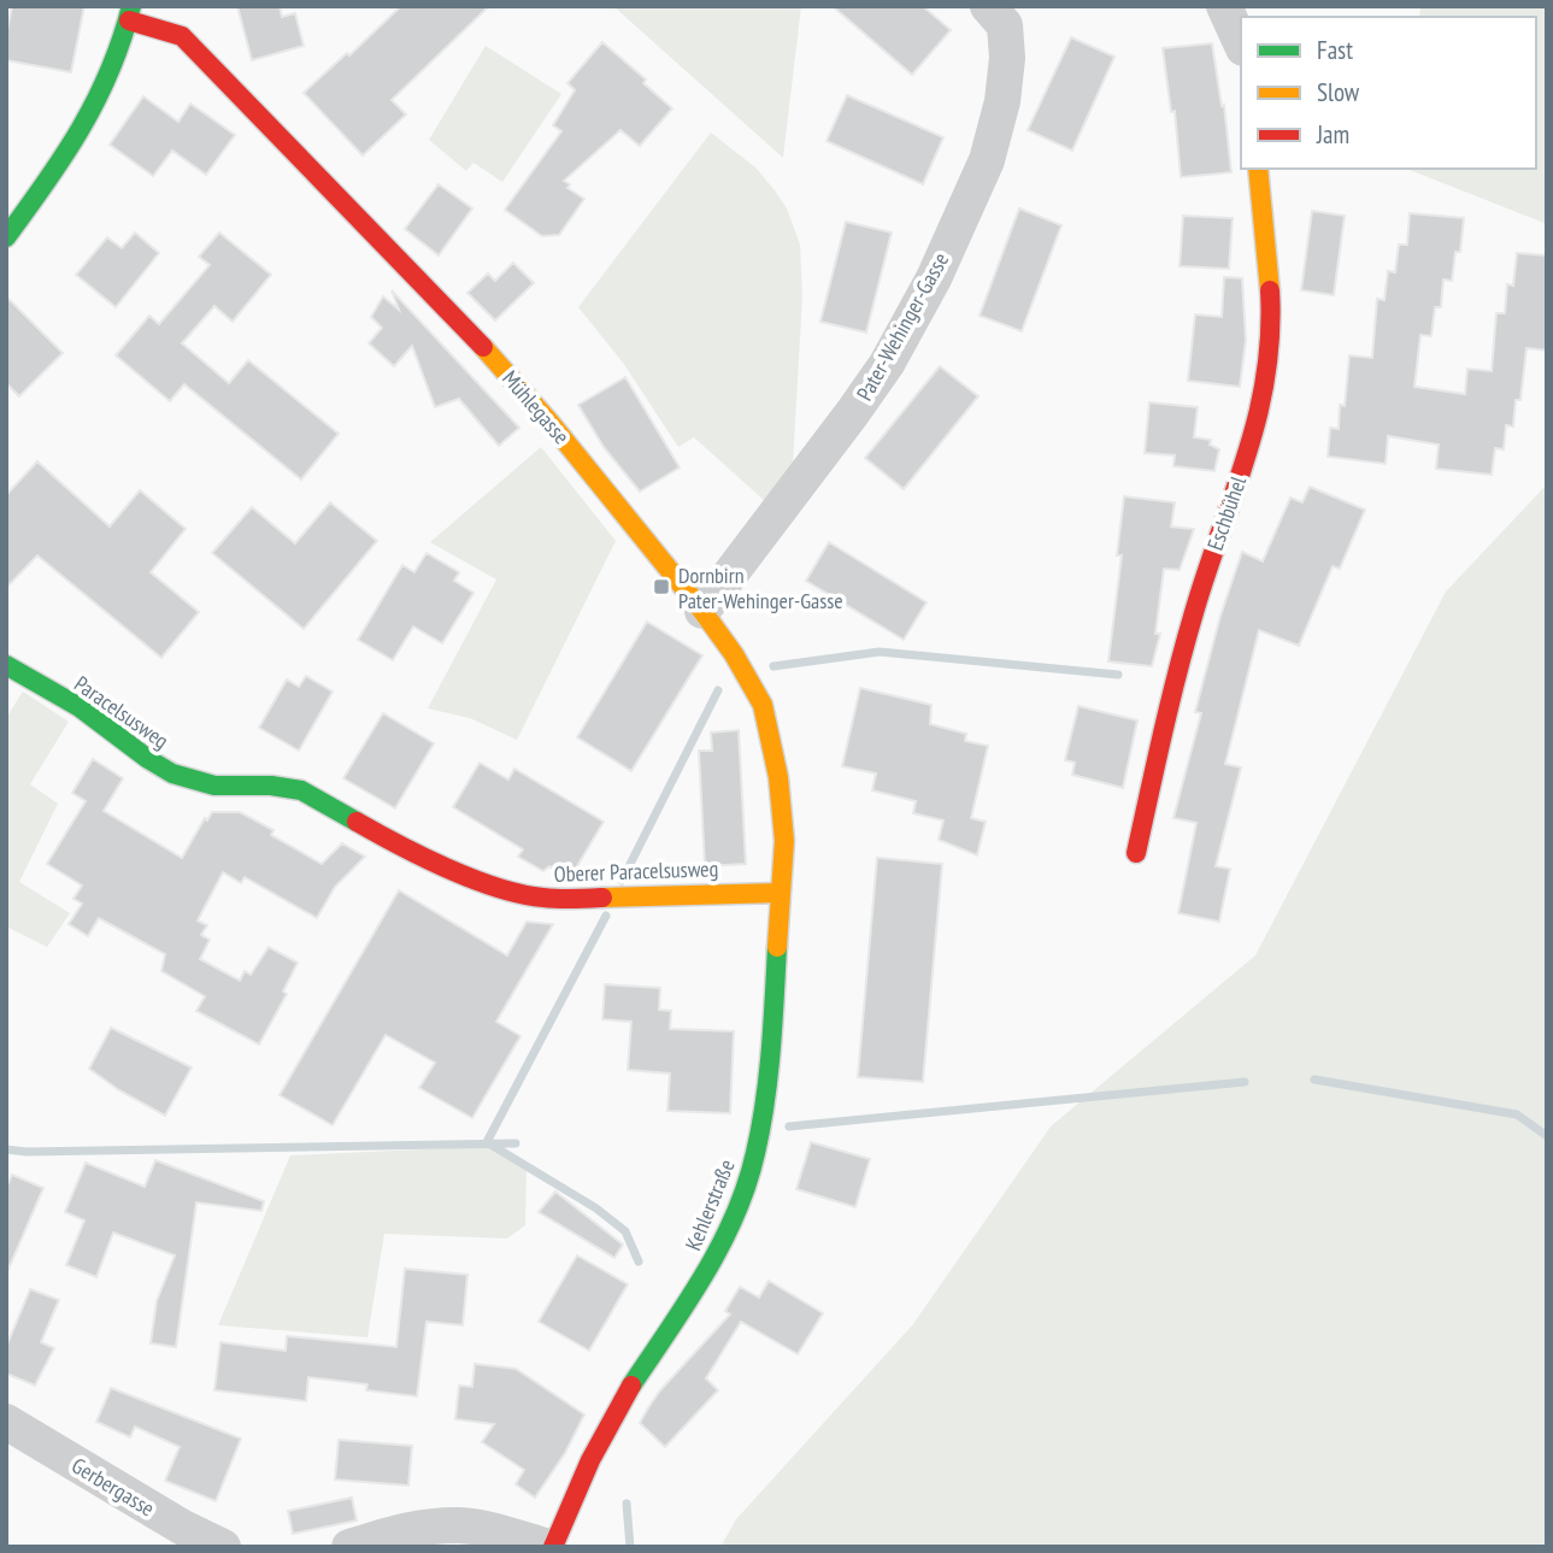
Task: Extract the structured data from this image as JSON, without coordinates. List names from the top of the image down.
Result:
{
  "streets": {
    "street": [
      "Pater-Wehinger-Gasse",
      "Mühlegasse",
      "Eschbühel",
      "Paracelsusweg",
      "Oberer Paracelsusweg",
      "Kehlerstraße",
      "Gerbergasse"
    ]
  },
  "crossings": [
    ["Pater-Wehinger-Gasse", "Mühlegasse"],
    ["Mühlegasse", "Kehlerstraße"],
    ["Paracelsusweg", "Oberer Paracelsusweg"],
    ["Oberer Paracelsusweg", "Kehlerstraße"]
  ],
  "places": {
    "transit": ["Dornbirn Pater-Wehinger-Gasse"]
  },
  "legend": ["Fast", "Slow", "Jam"]
}
